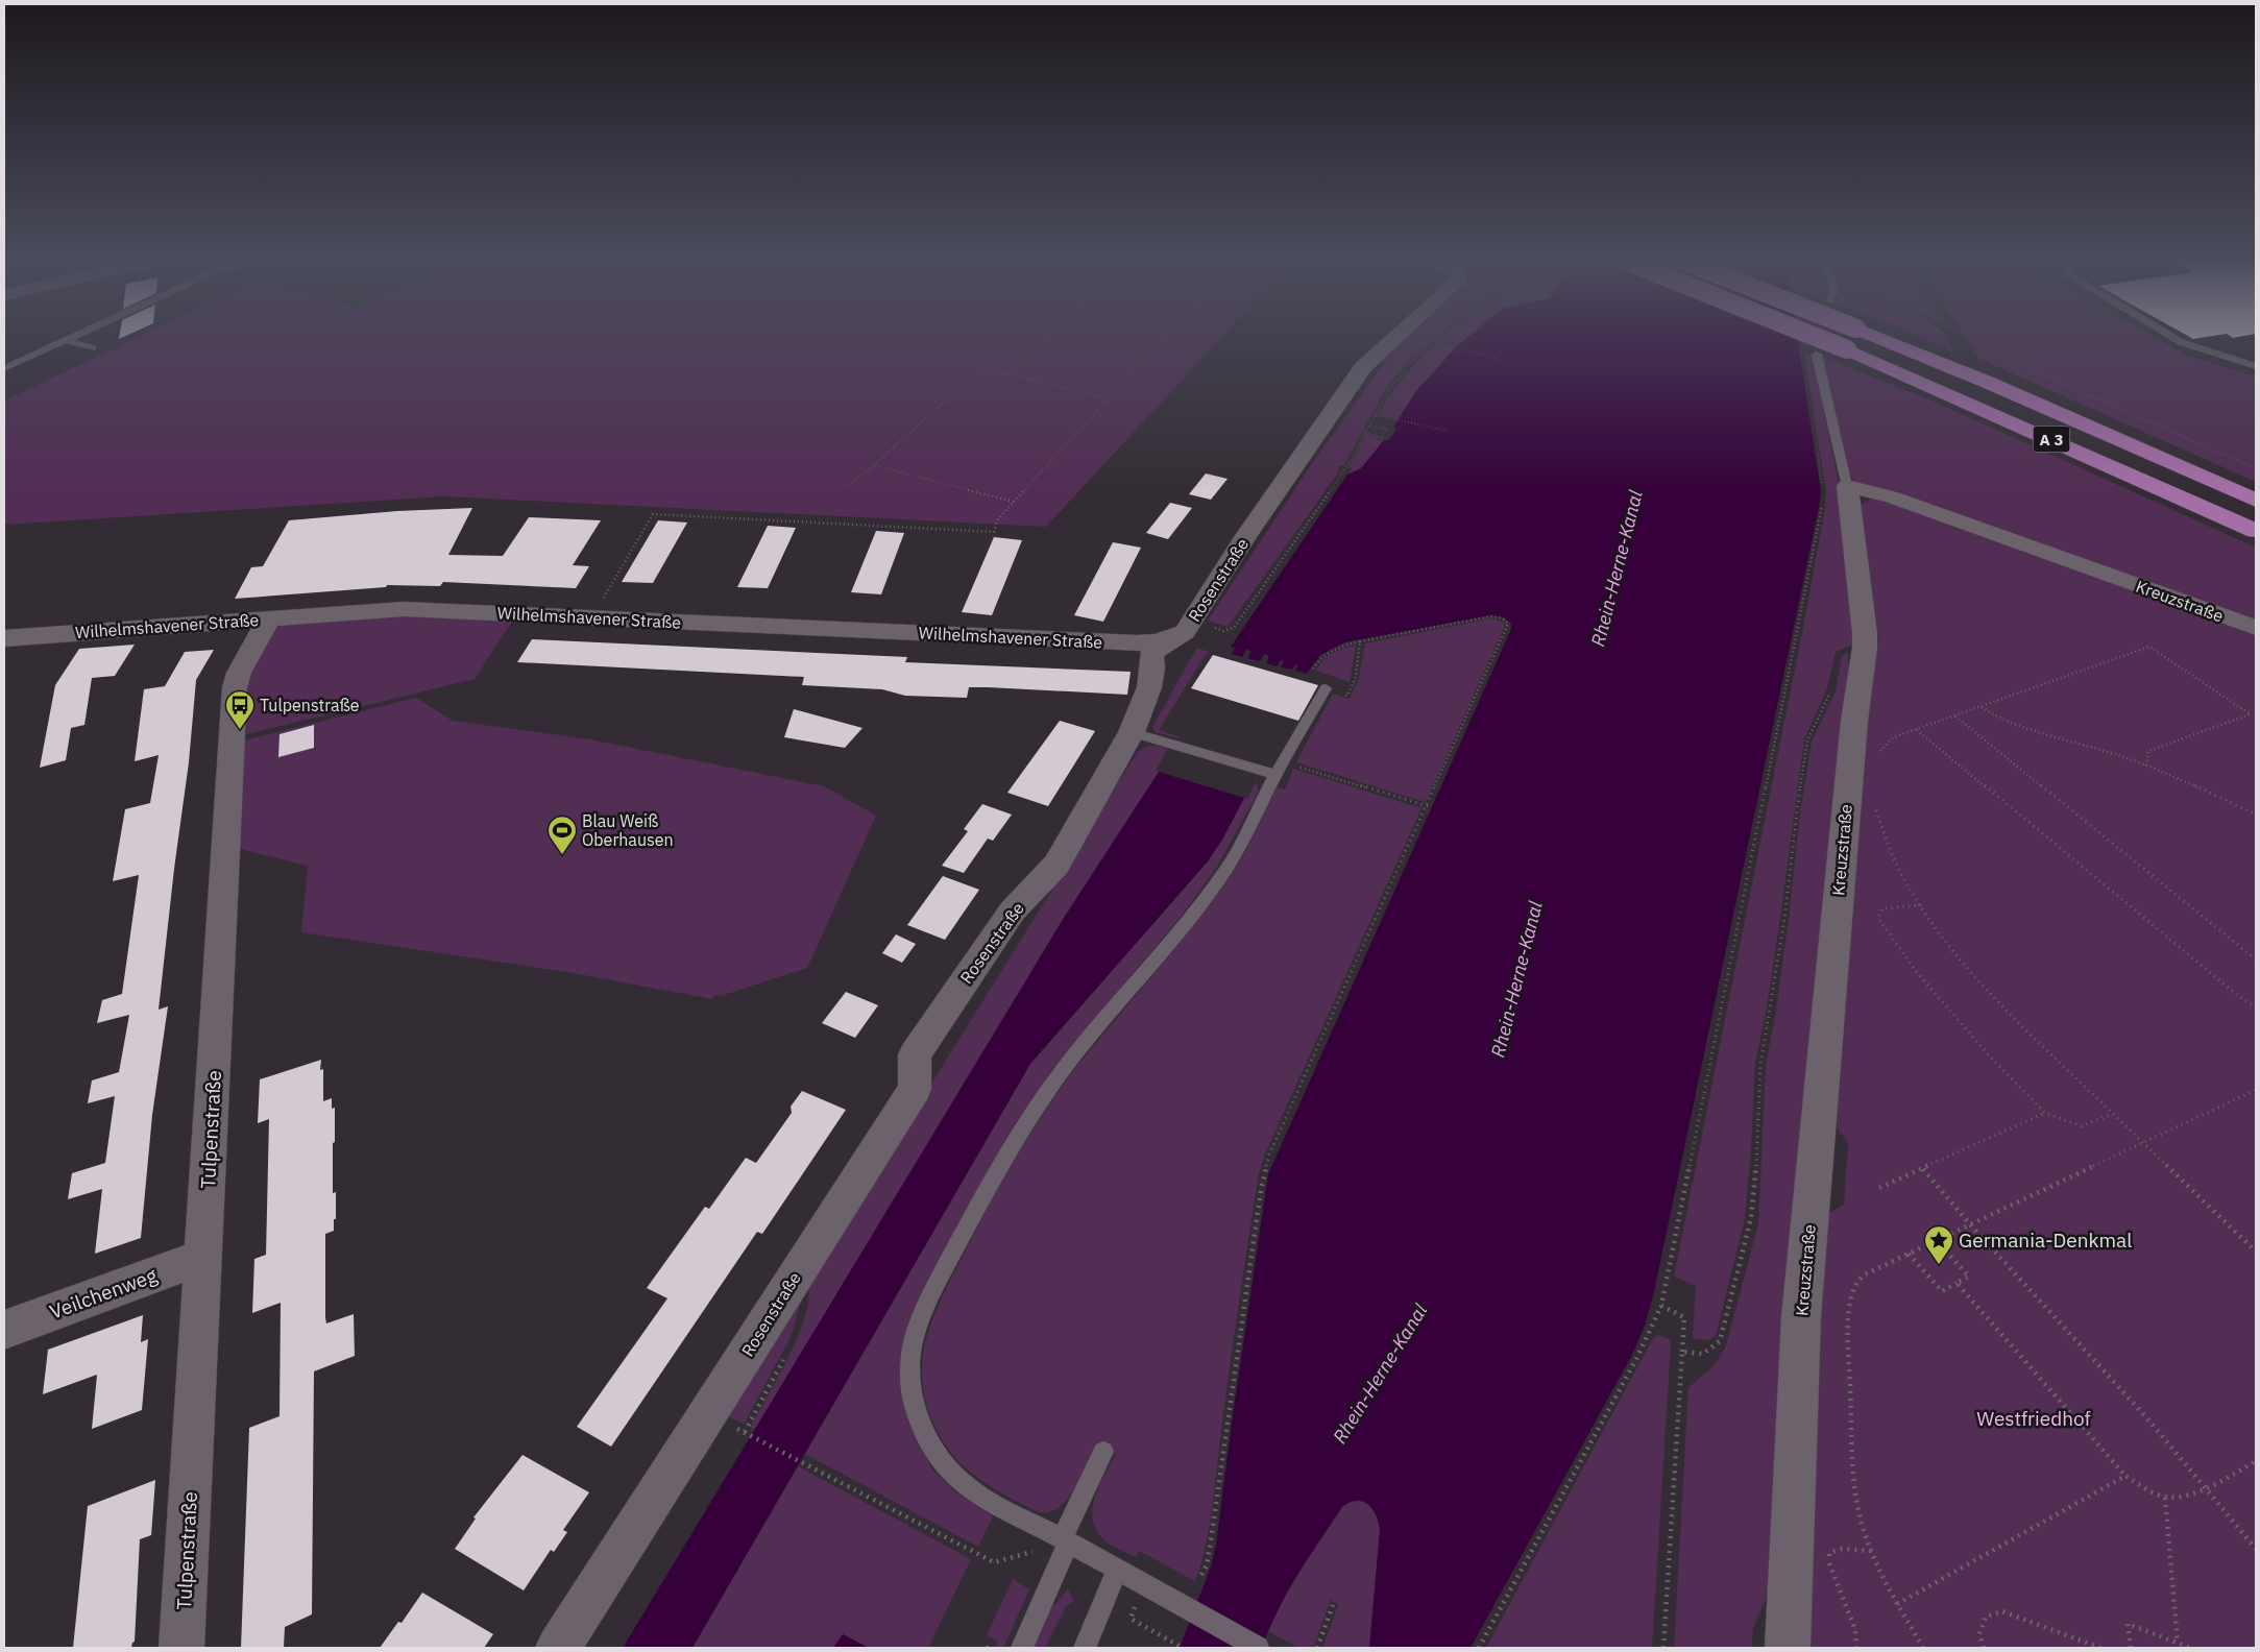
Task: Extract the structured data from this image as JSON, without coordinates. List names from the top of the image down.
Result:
{
  "streets": {
    "highway": ["A 3"],
    "street": [
      "Rosenstraße",
      "Kreuzstraße",
      "Wilhelmshavener Straße",
      "Tulpenstraße",
      "Veilchenweg"
    ]
  },
  "crossings": [
    ["Rosenstraße", "Wilhelmshavener Straße"],
    ["Wilhelmshavener Straße", "Tulpenstraße"],
    ["Tulpenstraße", "Veilchenweg"]
  ],
  "water": ["Rhein-Herne-Kanal"],
  "parks": ["Westfriedhof"],
  "places": {
    "bus stop": ["Tulpenstraße"],
    "sports": ["Blau Weiß Oberhausen"],
    "place": ["Germania-Denkmal"]
  }
}
